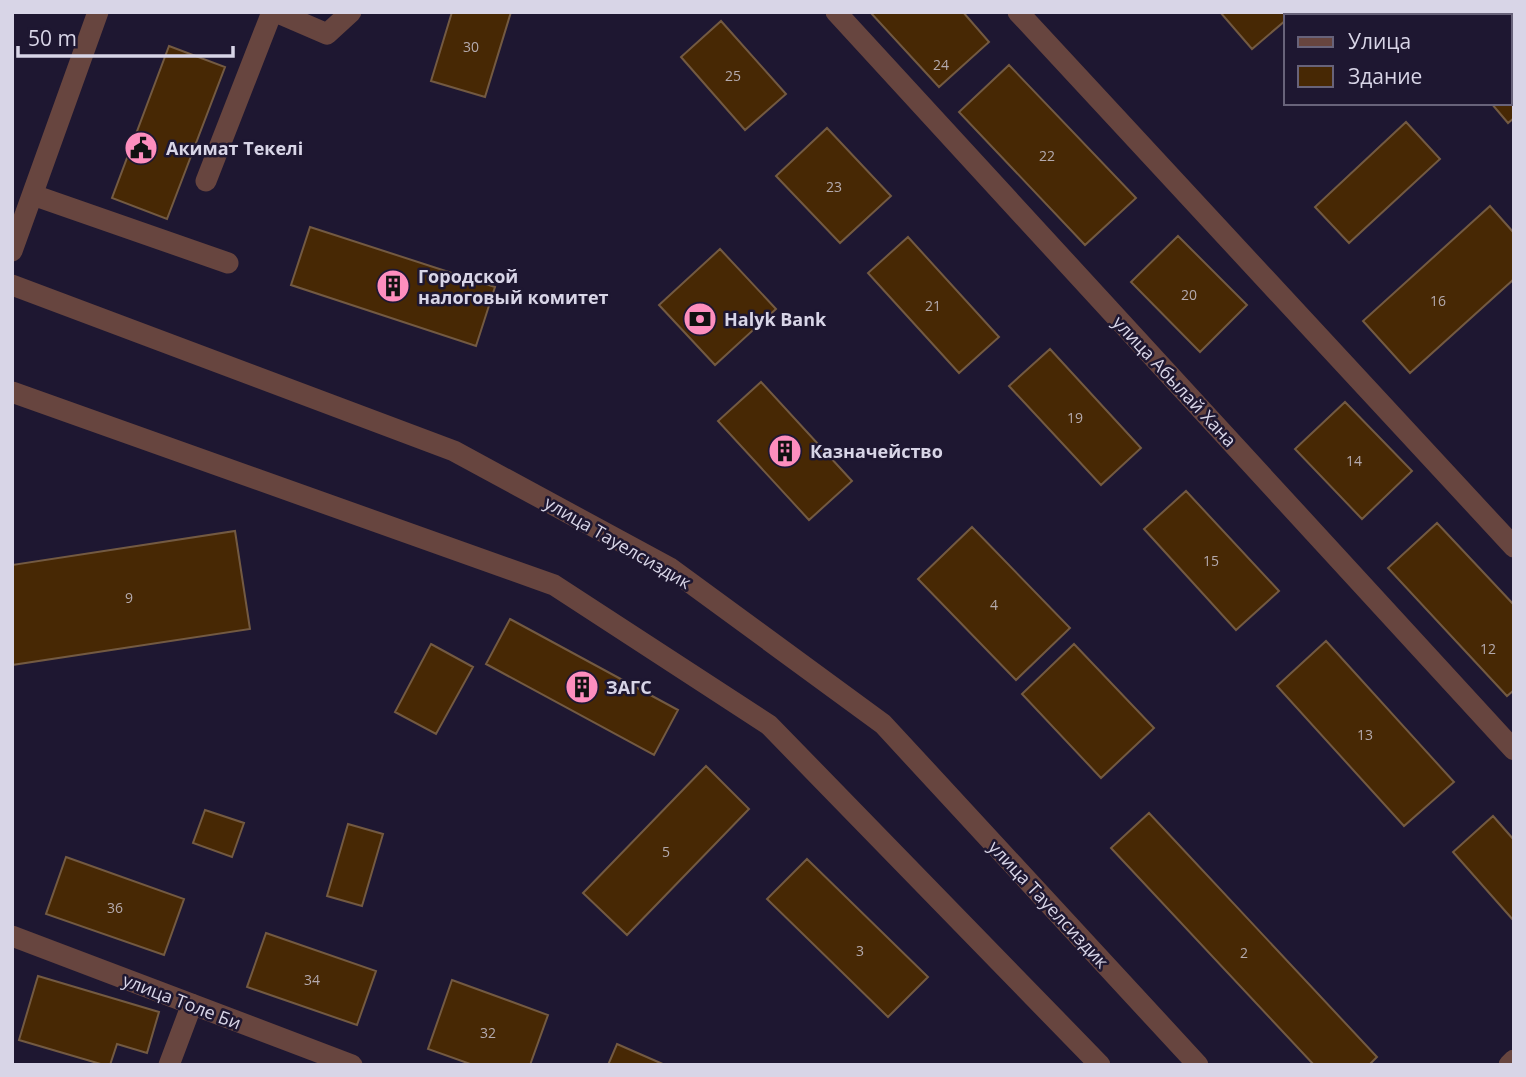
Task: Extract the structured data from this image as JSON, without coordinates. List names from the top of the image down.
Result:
{
  "streets": {
    "street": ["улица Абылай Хана", "улица Тауелсиздик", "улица Толе Би"]
  },
  "places": {
    "public building": ["Акимат Текелі"],
    "building": ["Городской налоговый комитет", "Казначейство", "ЗАГС"],
    "bank": ["Halyk Bank"]
  },
  "house_numbers": [
    "30",
    "24",
    "25",
    "22",
    "23",
    "20",
    "16",
    "21",
    "19",
    "14",
    "15",
    "9",
    "4",
    "12",
    "13",
    "5",
    "36",
    "3",
    "2",
    "34",
    "32"
  ],
  "legend": ["Улица", "Здание"],
  "scale_bar": "50 m"
}
